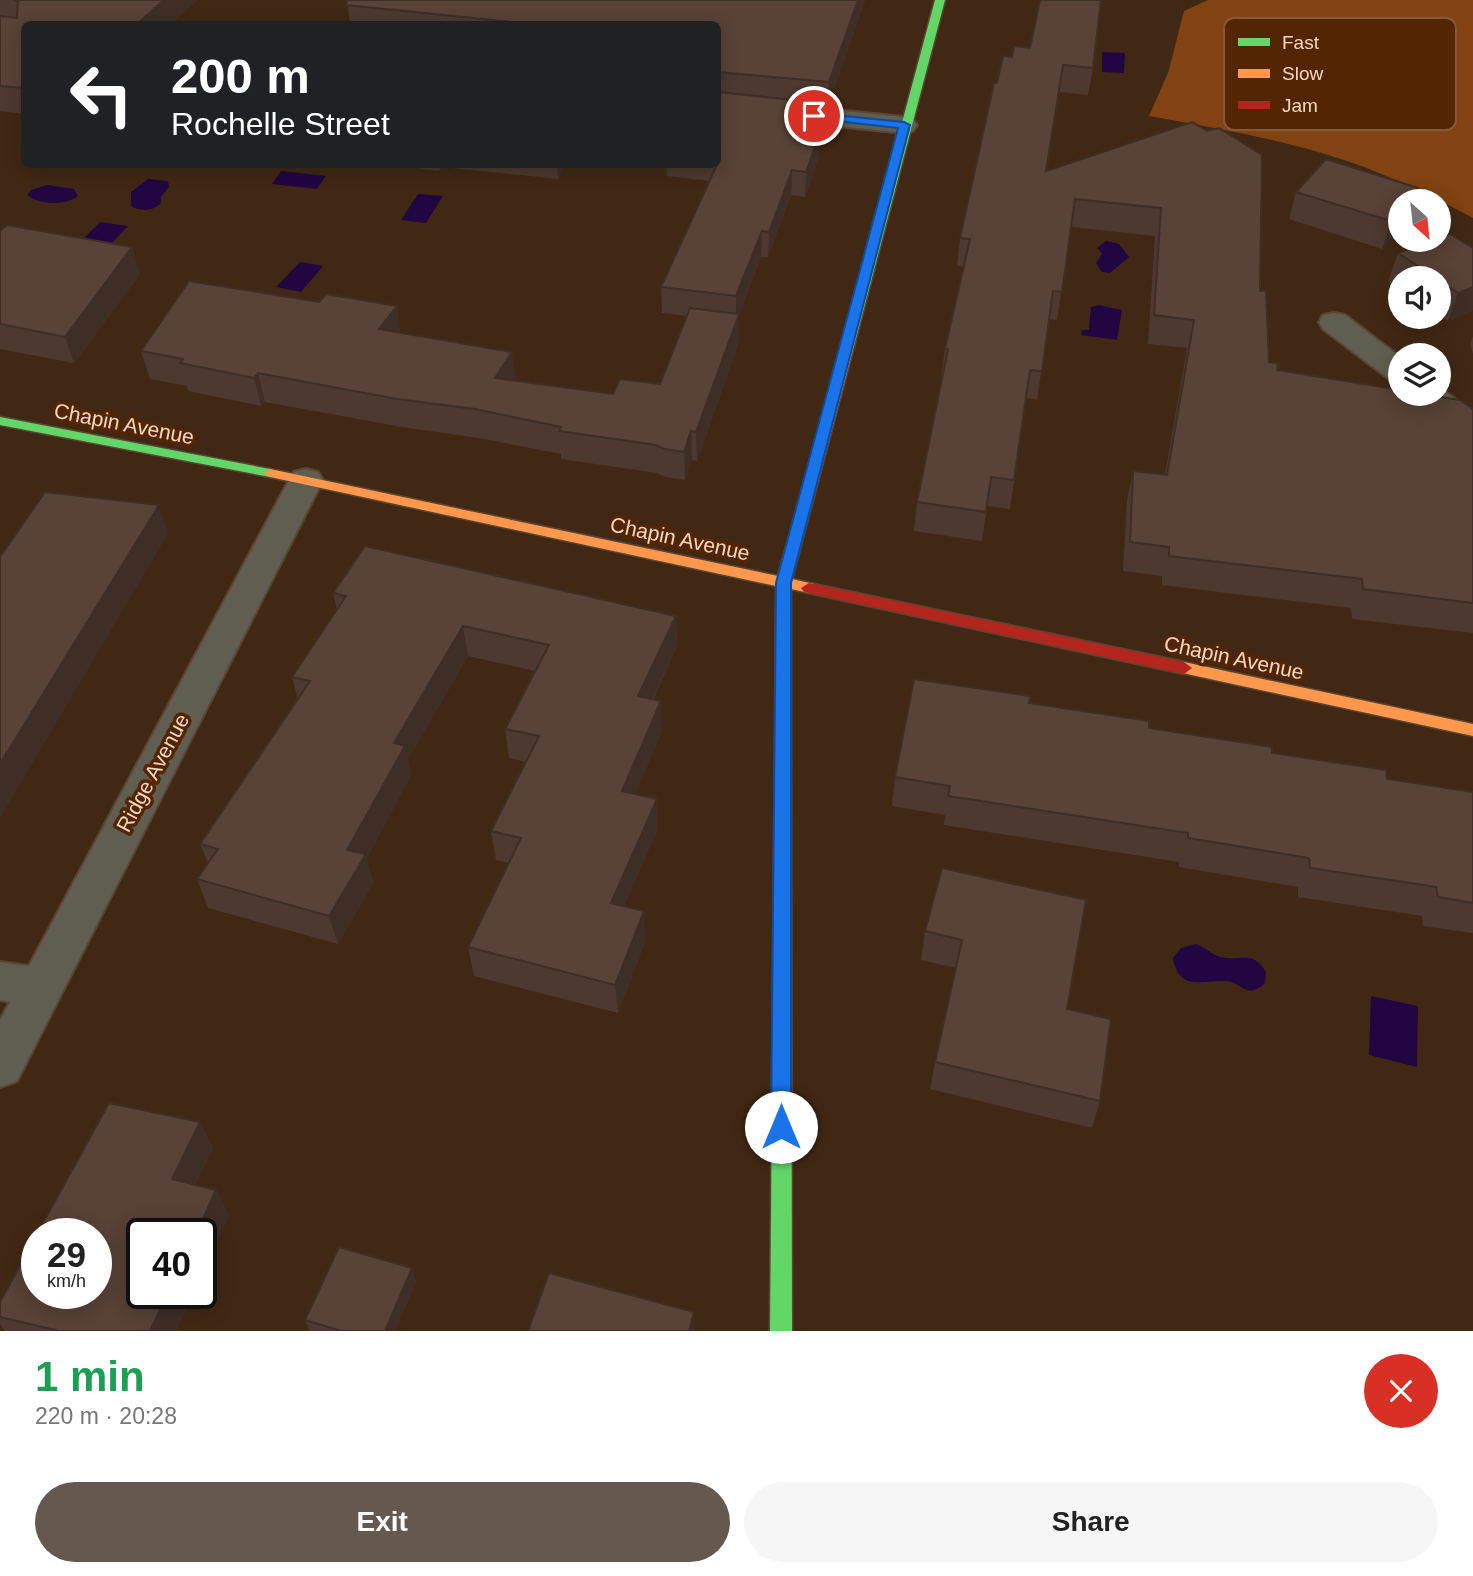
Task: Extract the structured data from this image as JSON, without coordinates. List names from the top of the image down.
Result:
{
  "streets": {
    "street": ["Chapin Avenue", "Ridge Avenue"]
  },
  "crossings": [
    ["Chapin Avenue", "Ridge Avenue"]
  ],
  "legend": ["Fast", "Slow", "Jam"],
  "north": "bottom right",
  "page": {
    "turn": ["200 m", "Rochelle Street"],
    "speed": "29 km/h",
    "limit": "40",
    "heading": ["1 min", "220 m · 20:28"],
    "buttons": ["Exit", "Share"]
  }
}
